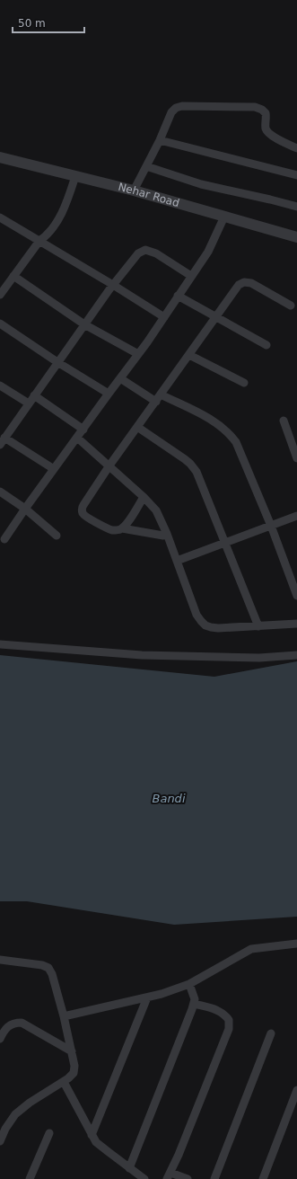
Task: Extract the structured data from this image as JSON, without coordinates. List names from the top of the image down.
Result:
{
  "streets": {
    "street": ["Nehar Road"]
  },
  "water": ["Bandi"],
  "scale_bar": "50 m"
}
